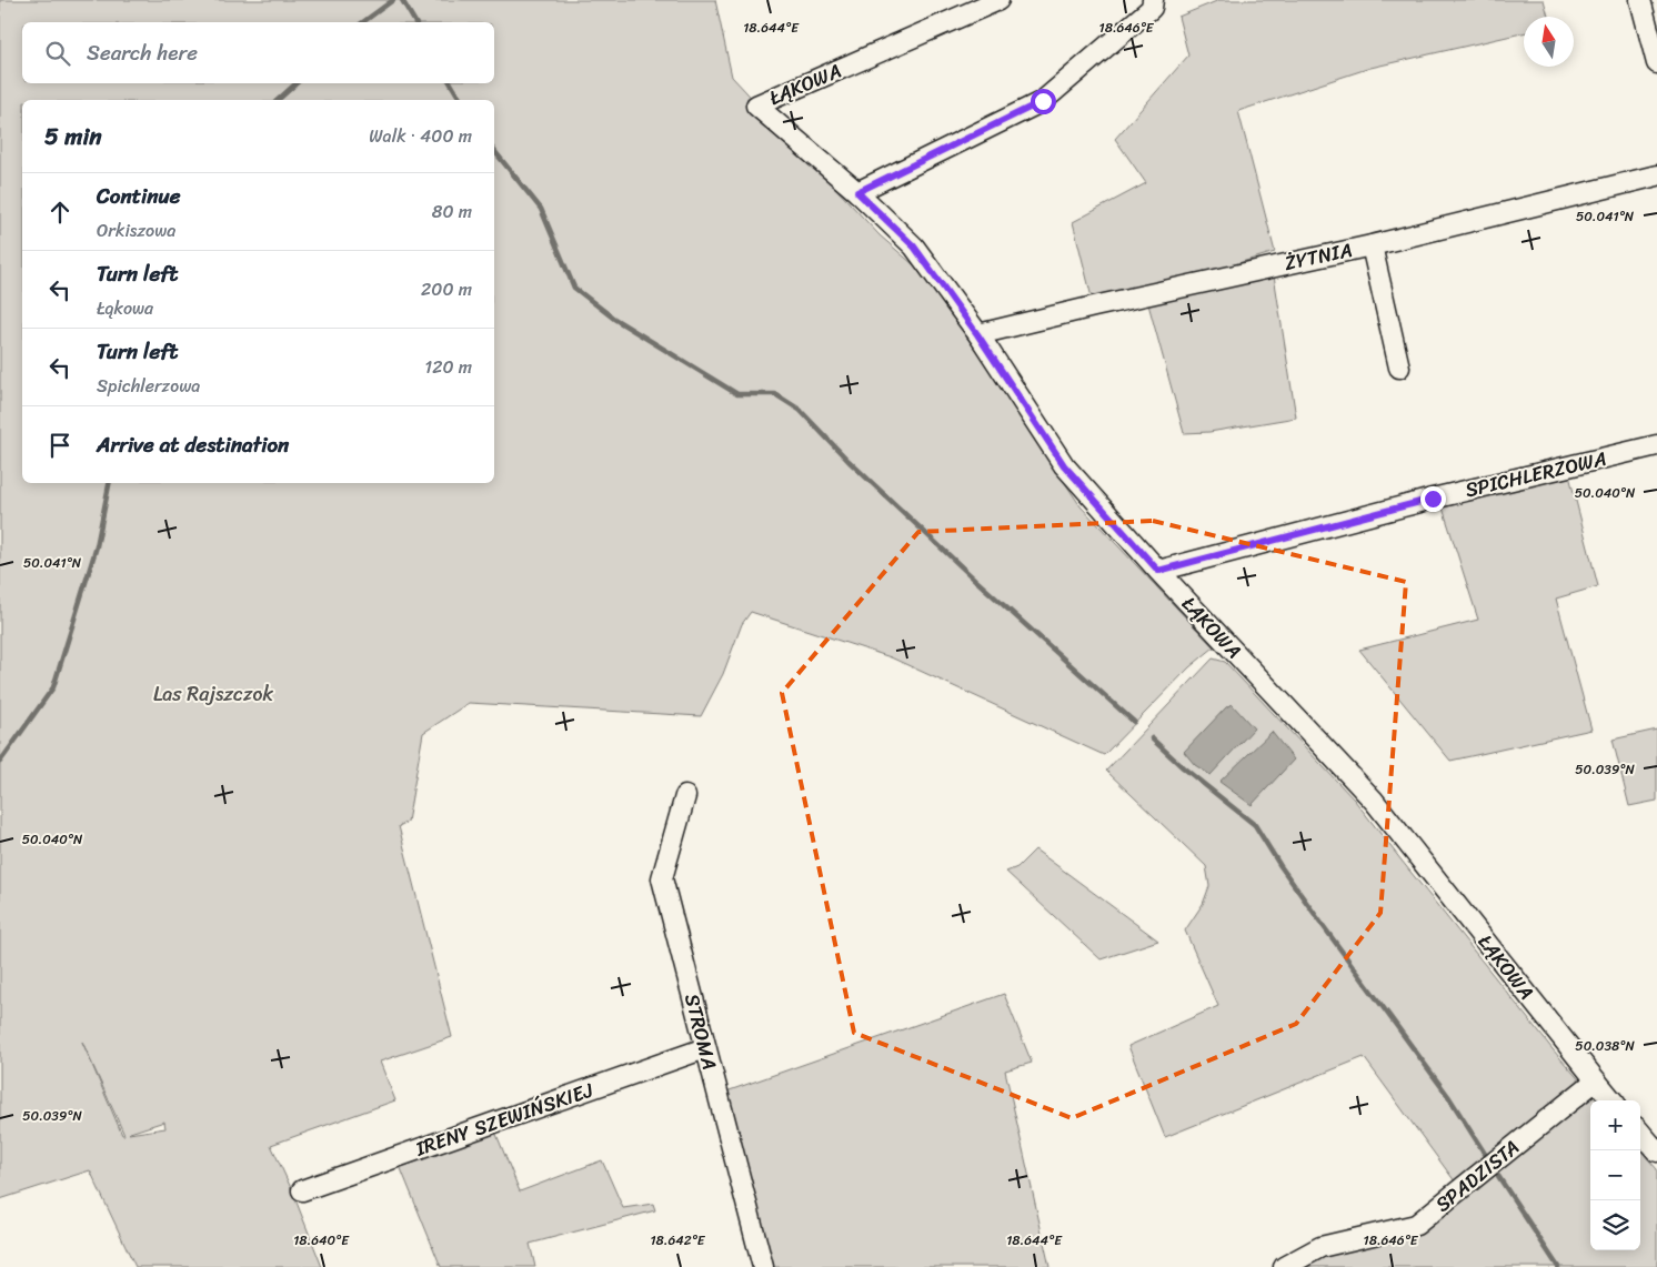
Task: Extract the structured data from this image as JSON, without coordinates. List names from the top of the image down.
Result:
{
  "streets": {
    "street": [
      "ŁĄKOWA",
      "ŻYTNIA",
      "SPICHLERZOWA",
      "STROMA",
      "IRENY SZEWIŃSKIEJ",
      "SPADZISTA"
    ]
  },
  "crossings": [
    ["ŁĄKOWA", "ŻYTNIA"],
    ["ŁĄKOWA", "SPICHLERZOWA"],
    ["ŁĄKOWA", "SPADZISTA"],
    ["STROMA", "IRENY SZEWIŃSKIEJ"]
  ],
  "parks": ["Las Rajszczok"],
  "north": "top",
  "page": {
    "search": "Search here",
    "heading": ["5 min", "Walk · 400 m"],
    "list": [
      ["Continue", "Orkiszowa", "80 m"],
      ["Turn left", "Łąkowa", "200 m"],
      ["Turn left", "Spichlerzowa", "120 m"],
      "Arrive at destination"
    ],
    "map_buttons": ["+", "−"]
  },
  "coordinates": [
    "18.644°E",
    "18.646°E",
    "50.041°N",
    "50.040°N",
    "50.039°N",
    "50.038°N",
    "18.640°E",
    "18.642°E"
  ]
}
